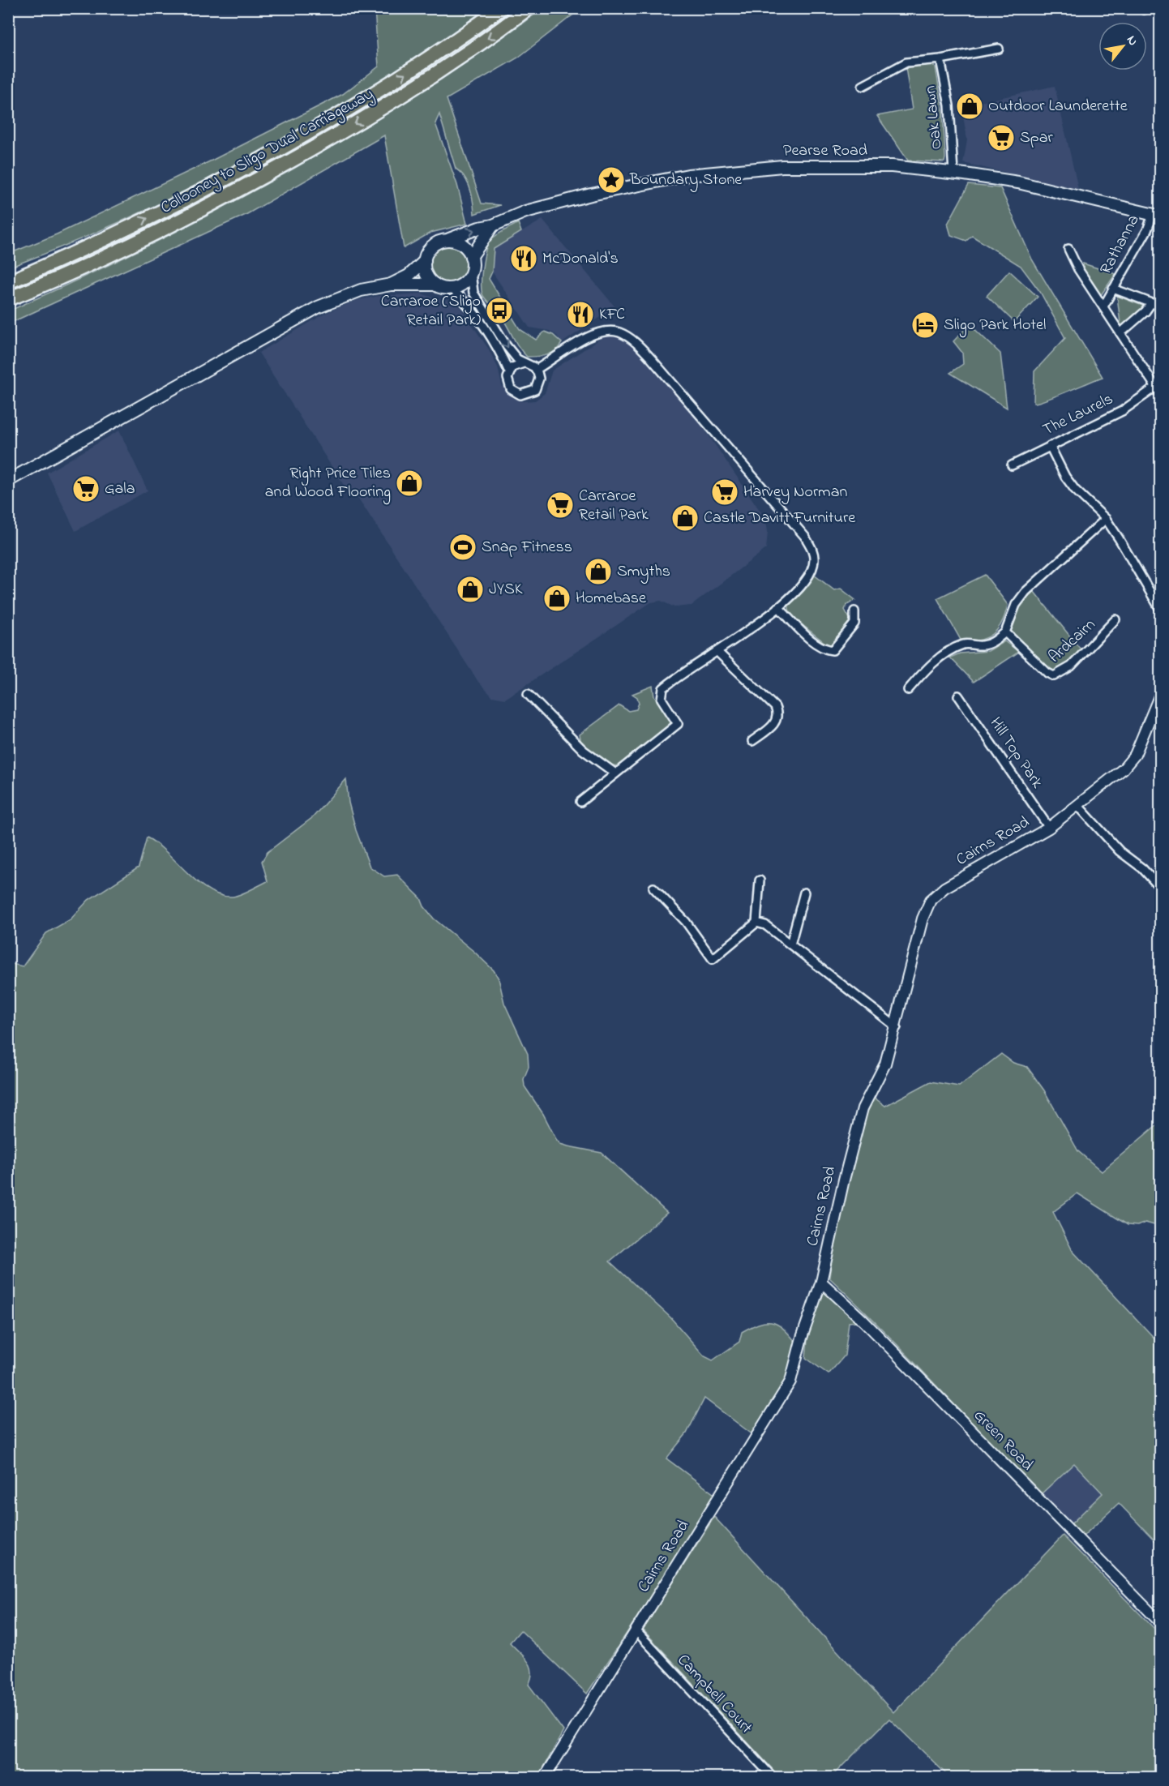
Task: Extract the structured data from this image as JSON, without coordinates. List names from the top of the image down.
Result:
{
  "streets": {
    "highway": ["Collooney to Sligo Dual Carriageway"],
    "main road": ["Pearse Road"],
    "street": [
      "Oak Lawn",
      "Rathanna",
      "The Laurels",
      "Ardcairn",
      "Hill Top Park",
      "Cairns Road",
      "Green Road",
      "Campbell Court"
    ]
  },
  "crossings": [
    ["Oak Lawn", "Pearse Road"],
    ["Pearse Road", "Rathanna"],
    ["Rathanna", "The Laurels"],
    ["Hill Top Park", "Cairns Road"],
    ["Cairns Road", "Green Road"],
    ["Cairns Road", "Campbell Court"]
  ],
  "places": {
    "shop": [
      "Outdoor Launderette",
      "Right Price Tiles and Wood Flooring",
      "Castle Davitt Furniture",
      "Smyths",
      "JYSK",
      "Homebase"
    ],
    "supermarket": [
      "Spar",
      "Gala",
      "Harvey Norman",
      "Carraroe Retail Park"
    ],
    "place": ["Boundary Stone"],
    "restaurant": ["McDonald's", "KFC"],
    "bus stop": ["Carraroe (Sligo Retail Park)"],
    "hotel": ["Sligo Park Hotel"],
    "sports": ["Snap Fitness"]
  },
  "north": "top right"
}
